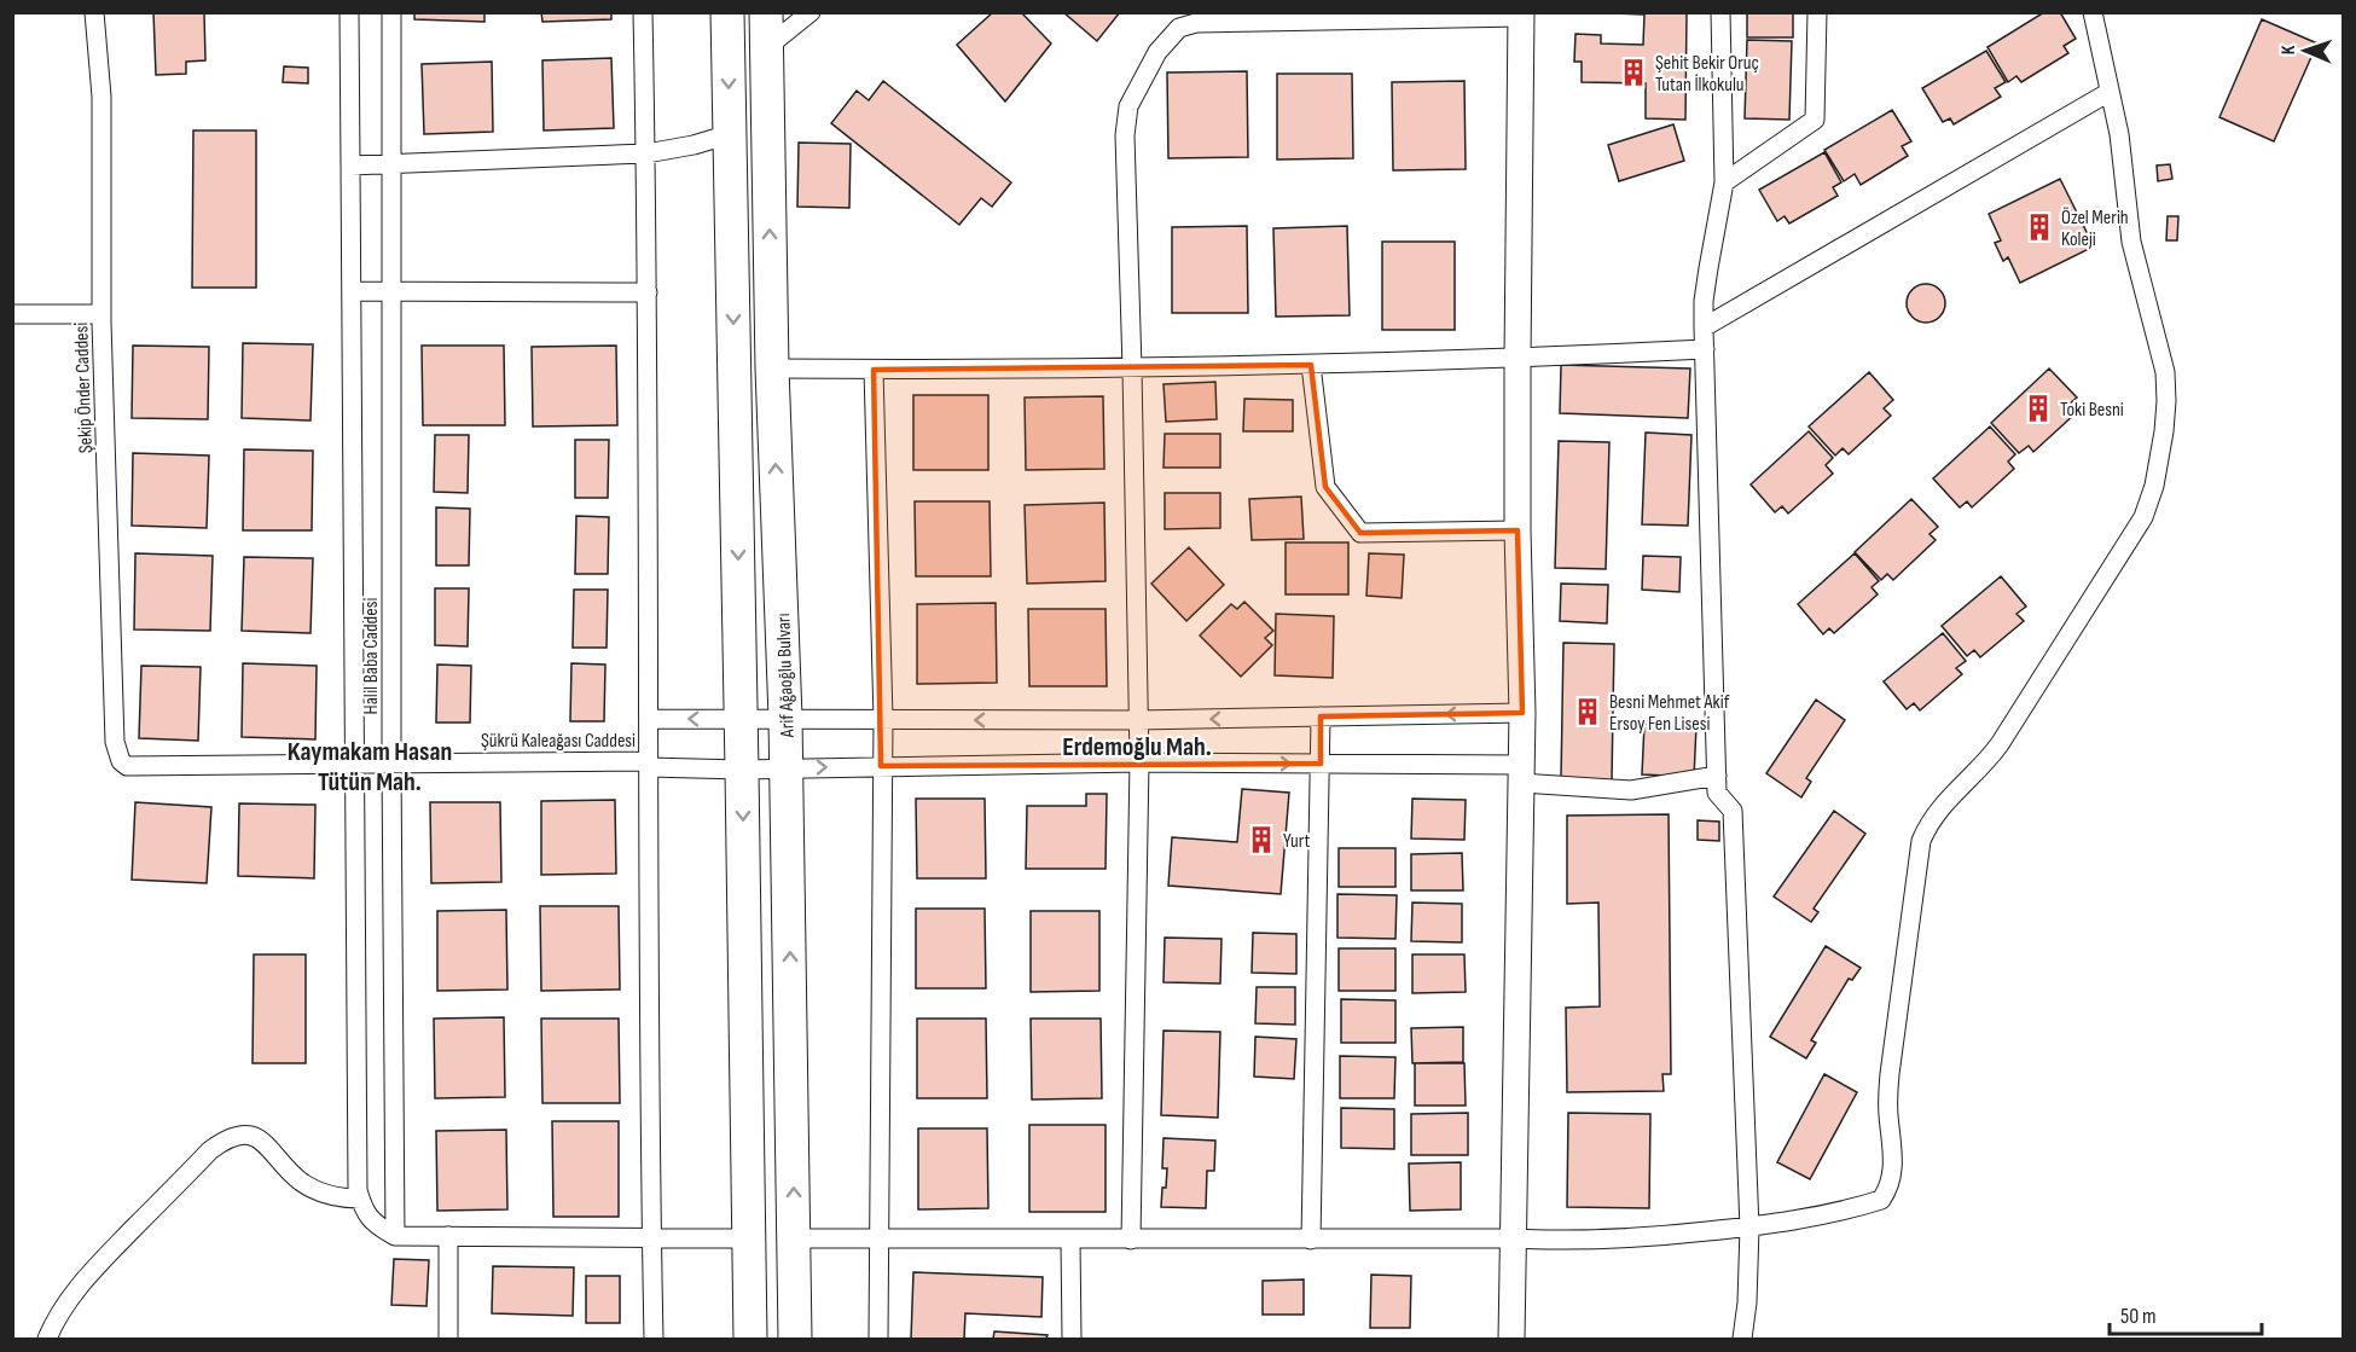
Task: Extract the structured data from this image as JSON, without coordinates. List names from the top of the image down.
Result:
{
  "streets": {
    "highway": ["Arif Ağaoğlu Bulvarı"],
    "street": ["Şekip Önder Caddesi", "Halil Baba Caddesi", "Şükrü Kaleağası Caddesi"]
  },
  "crossings": [
    ["Şekip Önder Caddesi", "Şükrü Kaleağası Caddesi"],
    ["Halil Baba Caddesi", "Şükrü Kaleağası Caddesi"],
    ["Arif Ağaoğlu Bulvarı", "Şükrü Kaleağası Caddesi"]
  ],
  "districts": ["Erdemoğlu Mah.", "Kaymakam Hasan Tütün Mah."],
  "places": {
    "building": [
      "Şehit Bekir Oruç Tutan İlkokulu",
      "Özel Merih Koleji",
      "Toki Besni",
      "Besni Mehmet Akif Ersoy Fen Lisesi",
      "Yurt"
    ]
  },
  "scale_bar": "50 m",
  "north": "left"
}
